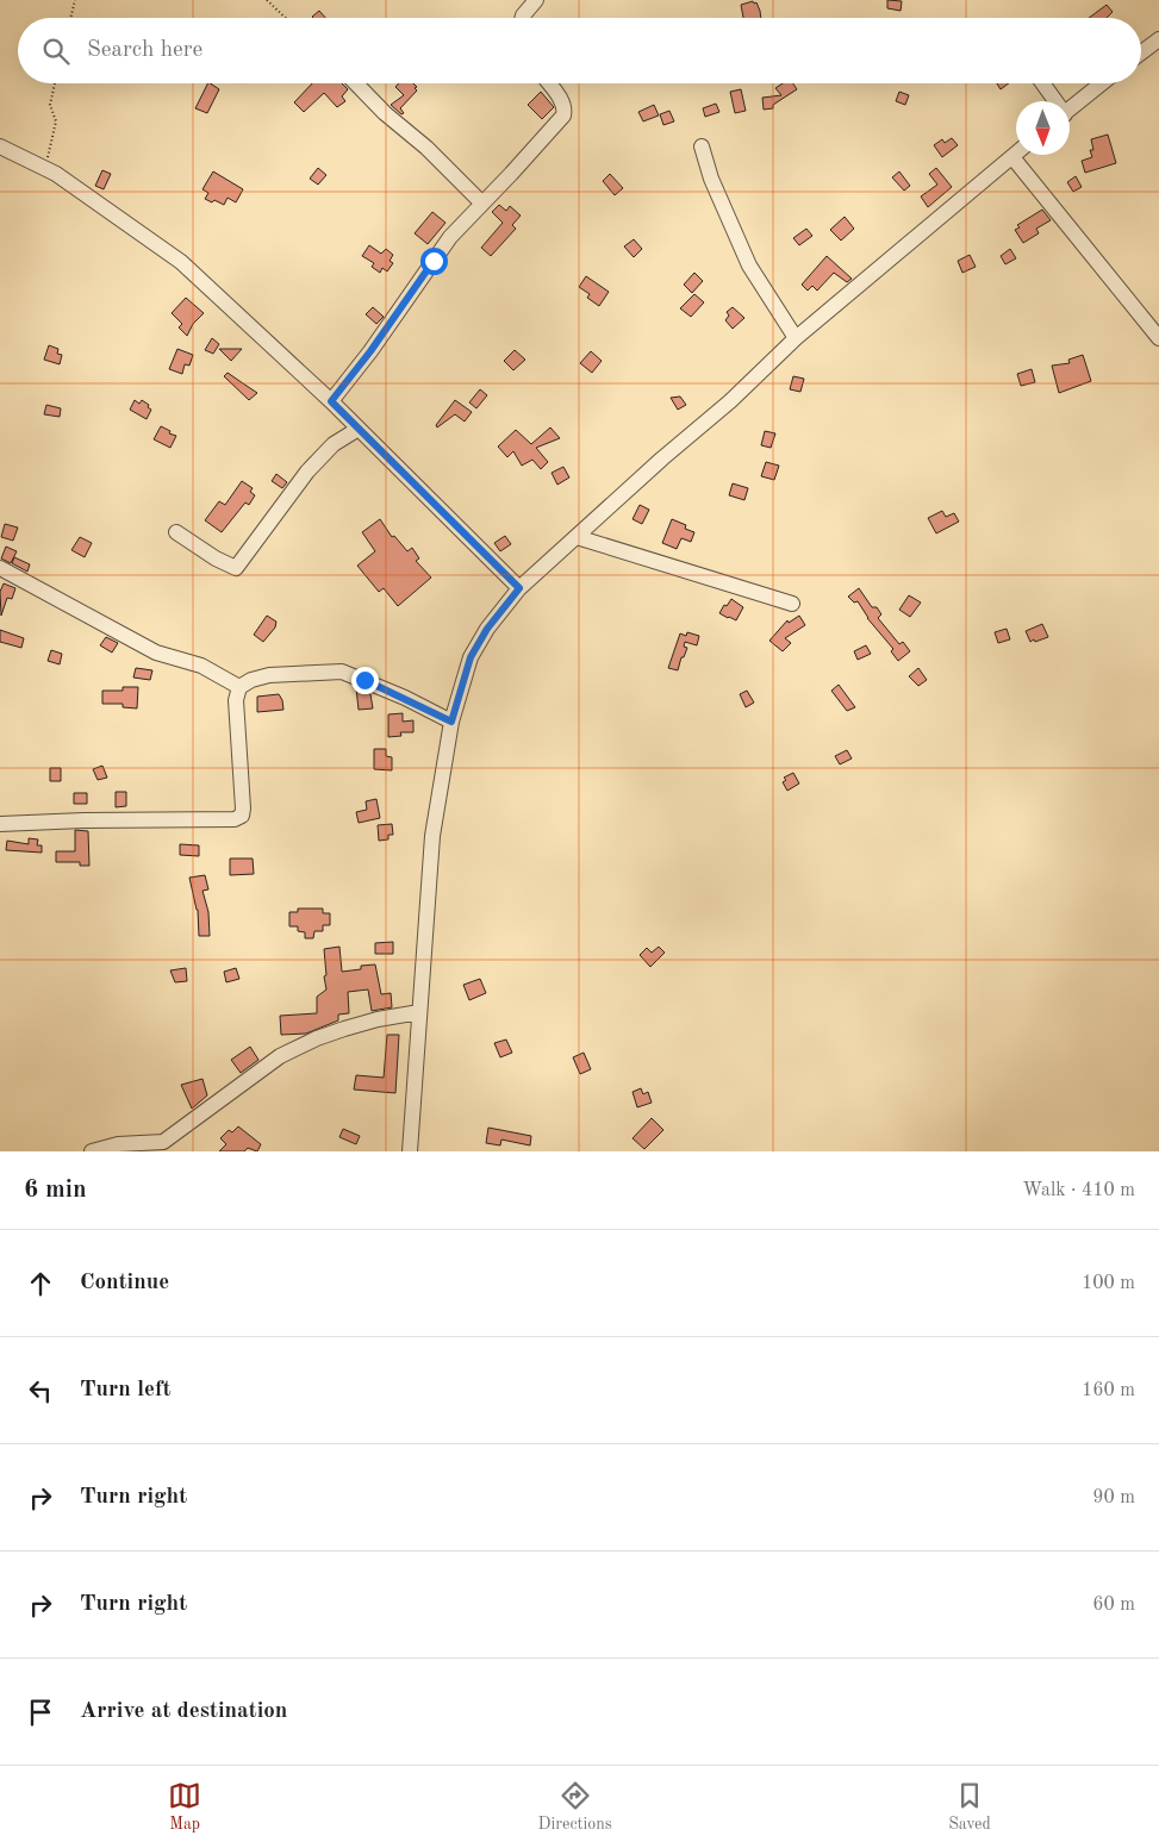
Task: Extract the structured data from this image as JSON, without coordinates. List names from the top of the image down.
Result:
{
  "north": "bottom",
  "page": {
    "search": "Search here",
    "heading": ["6 min", "Walk · 410 m"],
    "list": [
      ["Continue", "100 m"],
      ["Turn left", "160 m"],
      ["Turn right", "90 m"],
      ["Turn right", "60 m"],
      "Arrive at destination"
    ],
    "nav": ["Map", "Directions", "Saved"]
  }
}
